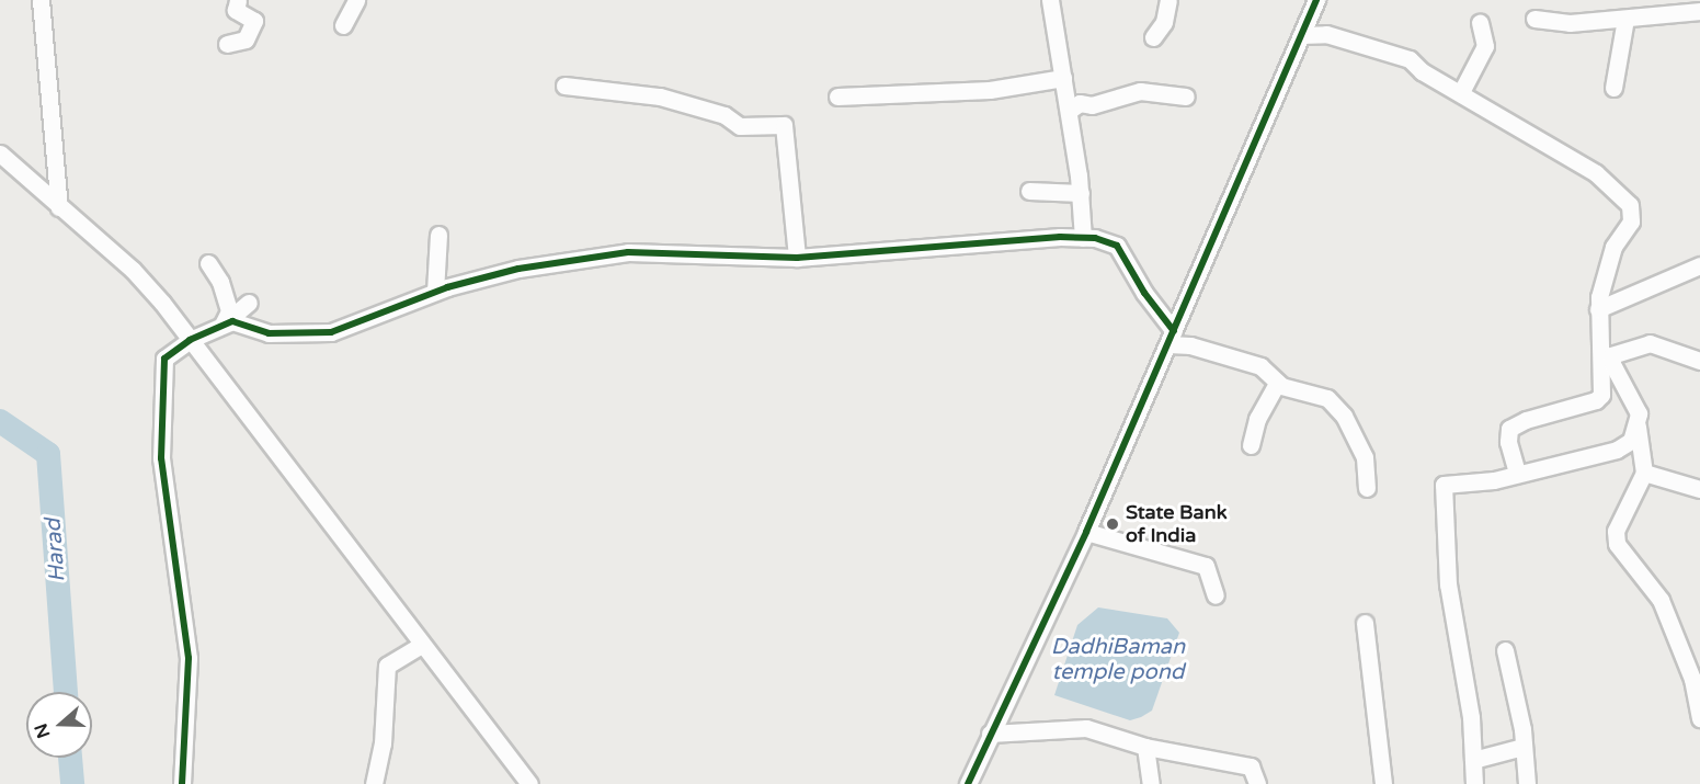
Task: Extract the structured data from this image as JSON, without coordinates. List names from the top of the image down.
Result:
{
  "water": ["Harad", "DadhiBaman temple pond"],
  "places": ["State Bank of India"],
  "north": "left"
}
